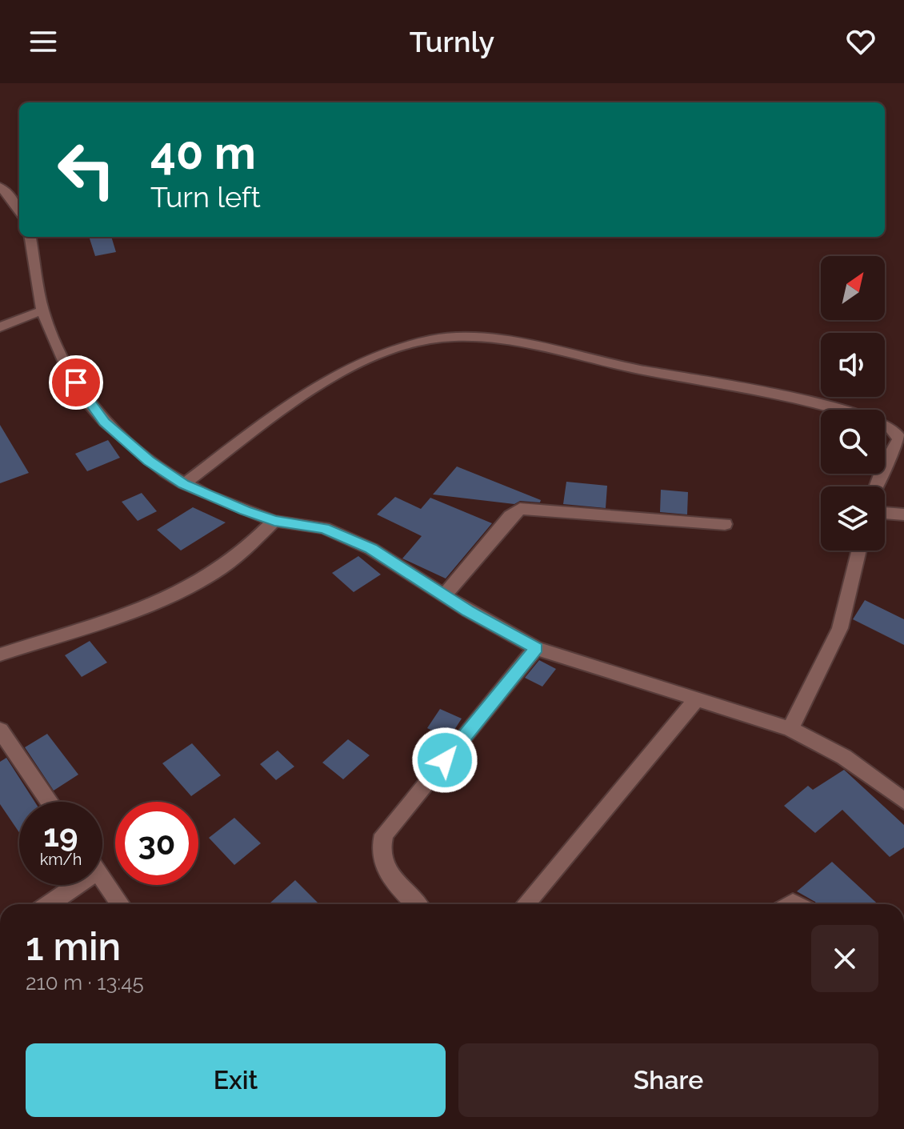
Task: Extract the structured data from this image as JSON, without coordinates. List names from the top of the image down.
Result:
{
  "north": "top right",
  "page": {
    "header": "Turnly",
    "turn": ["40 m", "Turn left"],
    "speed": "19 km/h",
    "limit": "30",
    "heading": ["1 min", "210 m · 13:45"],
    "buttons": ["Exit", "Share"]
  }
}
